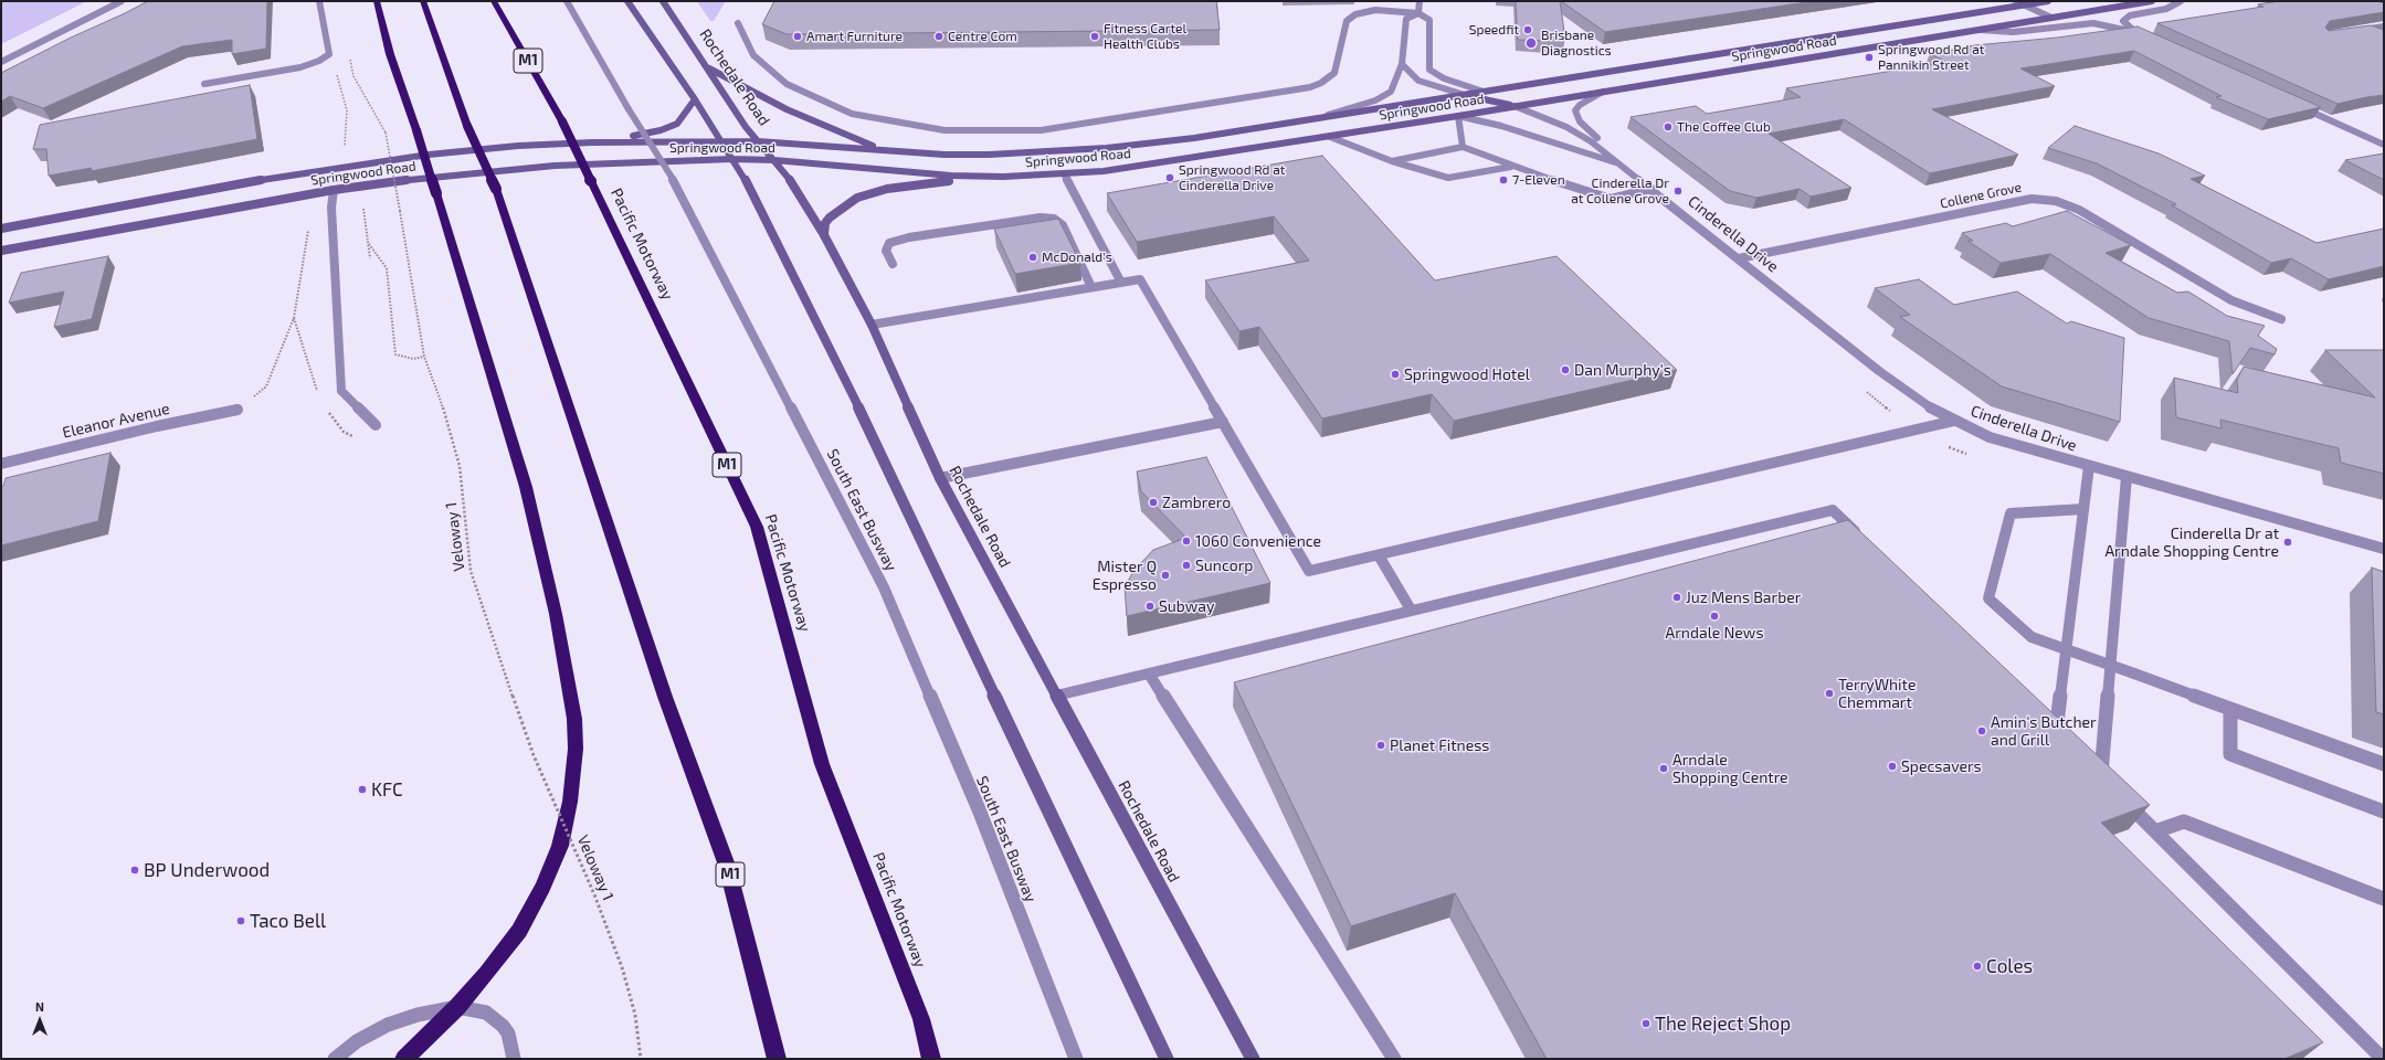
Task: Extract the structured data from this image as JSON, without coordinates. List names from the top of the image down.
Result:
{
  "streets": {
    "highway": ["M1", "Pacific Motorway"],
    "main road": ["Springwood Road", "Rochedale Road"],
    "street": [
      "Collene Grove",
      "Cinderella Drive",
      "Eleanor Avenue",
      "South East Busway"
    ],
    "path": ["Veloway 1"]
  },
  "crossings": [
    ["Springwood Road", "Rochedale Road"],
    ["Collene Grove", "Cinderella Drive"]
  ],
  "places": [
    "Speedfit",
    "Amart Furniture",
    "Centre Com",
    "Fitness Cartel Health Clubs",
    "Brisbane Diagnostics",
    "Springwood Rd at Pannikin Street",
    "The Coffee Club",
    "Springwood Rd at Cinderella Drive",
    "7-Eleven",
    "Cinderella Dr at Collene Grove",
    "McDonald's",
    "Dan Murphy's",
    "Springwood Hotel",
    "Zambrero",
    "1060 Convenience",
    "Cinderella Dr at Arndale Shopping Centre",
    "Suncorp",
    "Mister Q Espresso",
    "Juz Mens Barber",
    "Subway",
    "Arndale News",
    "TerryWhite Chemmart",
    "Amin's Butcher and Grill",
    "Planet Fitness",
    "Specsavers",
    "Arndale Shopping Centre",
    "KFC",
    "BP Underwood",
    "Taco Bell",
    "Coles",
    "The Reject Shop"
  ],
  "north": "top"
}
